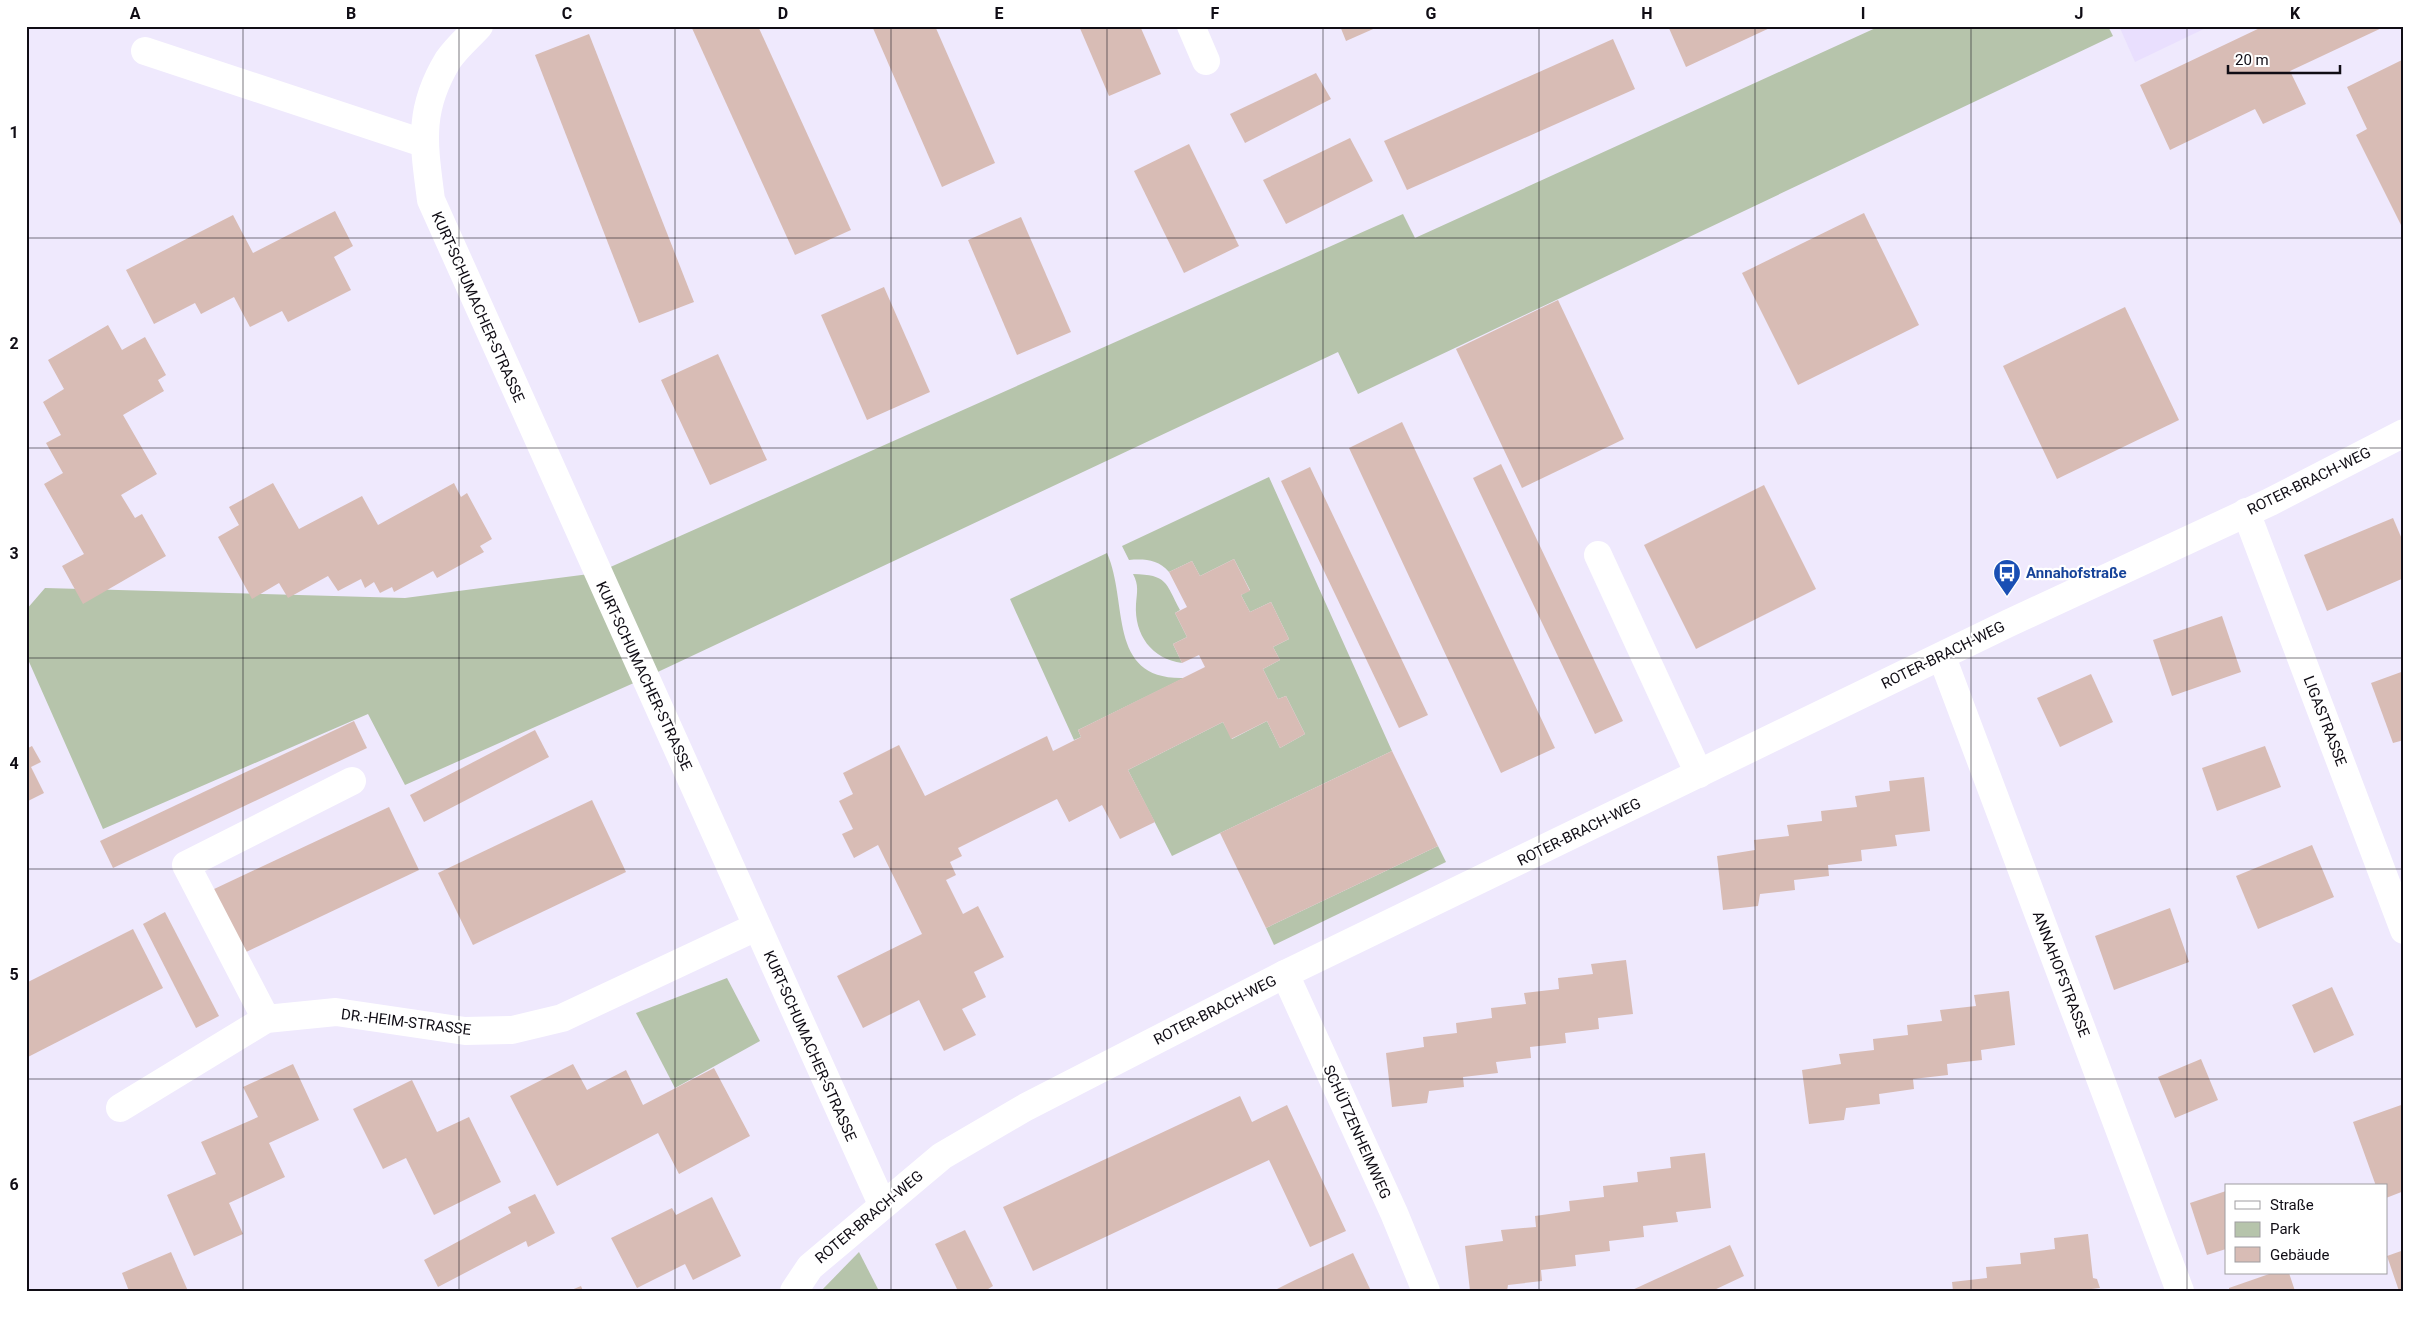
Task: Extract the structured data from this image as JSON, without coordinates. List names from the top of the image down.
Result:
{
  "streets": {
    "street": [
      "KURT-SCHUMACHER-STRASSE",
      "ROTER-BRACH-WEG",
      "LIGASTRASSE",
      "ANNAHOFSTRASSE",
      "DR.-HEIM-STRASSE",
      "SCHÜTZENHEIMWEG"
    ]
  },
  "crossings": [
    ["KURT-SCHUMACHER-STRASSE", "ROTER-BRACH-WEG"],
    ["KURT-SCHUMACHER-STRASSE", "DR.-HEIM-STRASSE"],
    ["ROTER-BRACH-WEG", "LIGASTRASSE"],
    ["ROTER-BRACH-WEG", "ANNAHOFSTRASSE"],
    ["ROTER-BRACH-WEG", "SCHÜTZENHEIMWEG"]
  ],
  "places": {
    "bus stop": ["Annahofstraße"]
  },
  "legend": ["Straße", "Park", "Gebäude"],
  "scale_bar": "20 m",
  "grid": {
    "columns": [
      "A",
      "B",
      "C",
      "D",
      "E",
      "F",
      "G",
      "H",
      "I",
      "J",
      "K"
    ],
    "rows": [
      "1",
      "2",
      "3",
      "4",
      "5",
      "6"
    ]
  }
}
